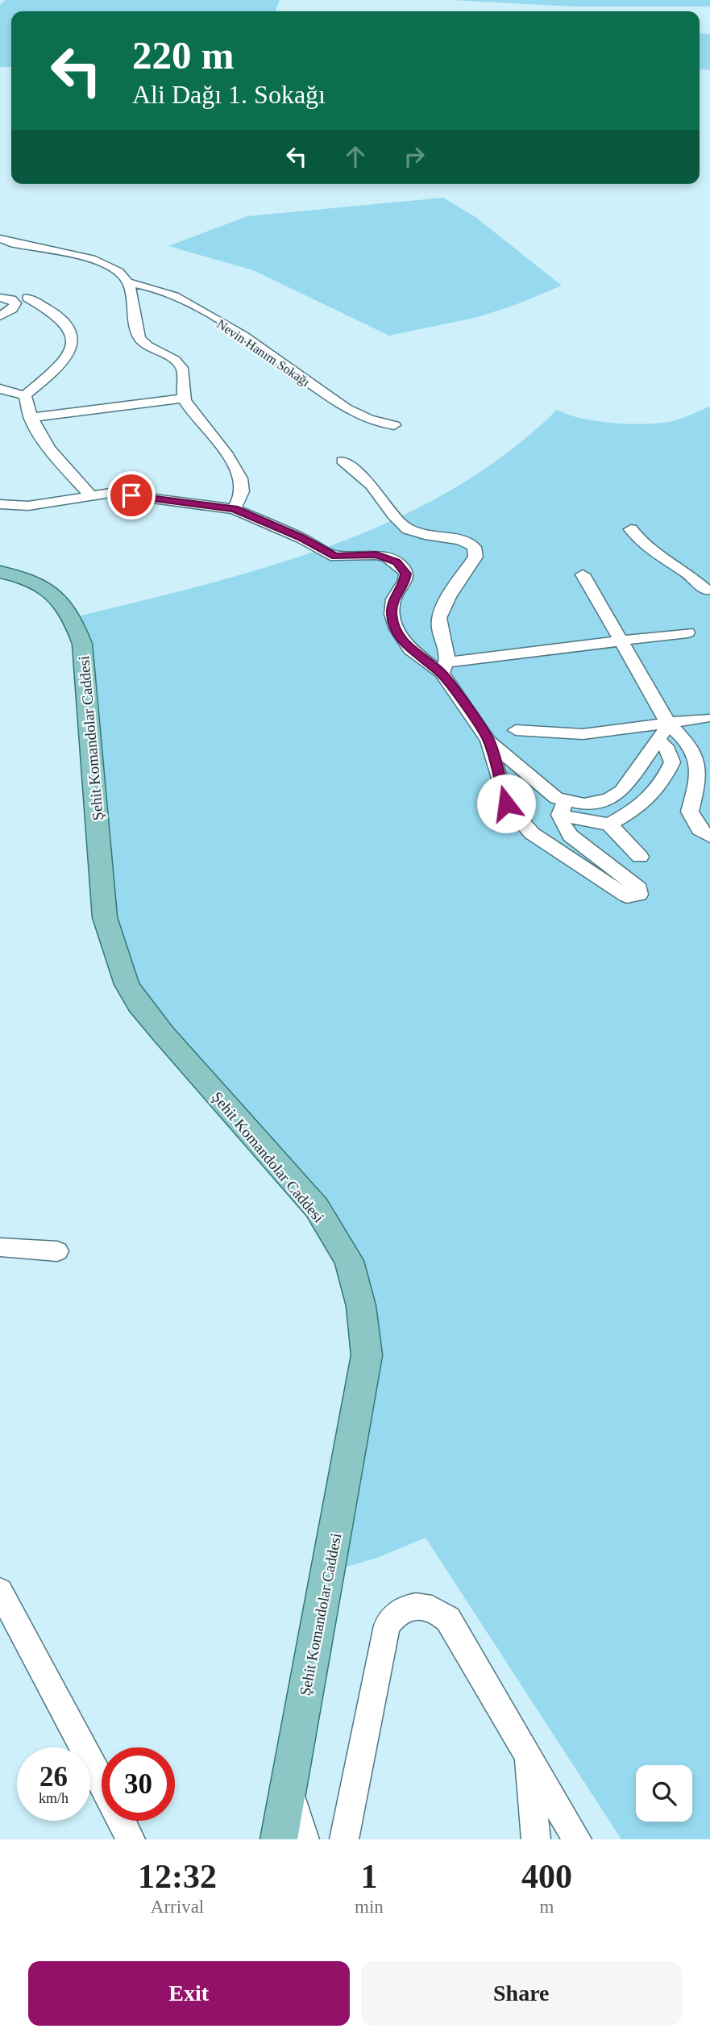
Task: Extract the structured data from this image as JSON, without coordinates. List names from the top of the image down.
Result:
{
  "streets": {
    "main road": ["Şehit Komandolar Caddesi"],
    "street": ["Nevin Hanım Sokağı"]
  },
  "page": {
    "turn": ["220 m", "Ali Dağı 1. Sokağı"],
    "speed": "26 km/h",
    "limit": "30",
    "eta": [
      "12:32",
      "Arrival",
      "1",
      "min",
      "400",
      "m"
    ],
    "buttons": ["Exit", "Share"]
  }
}
